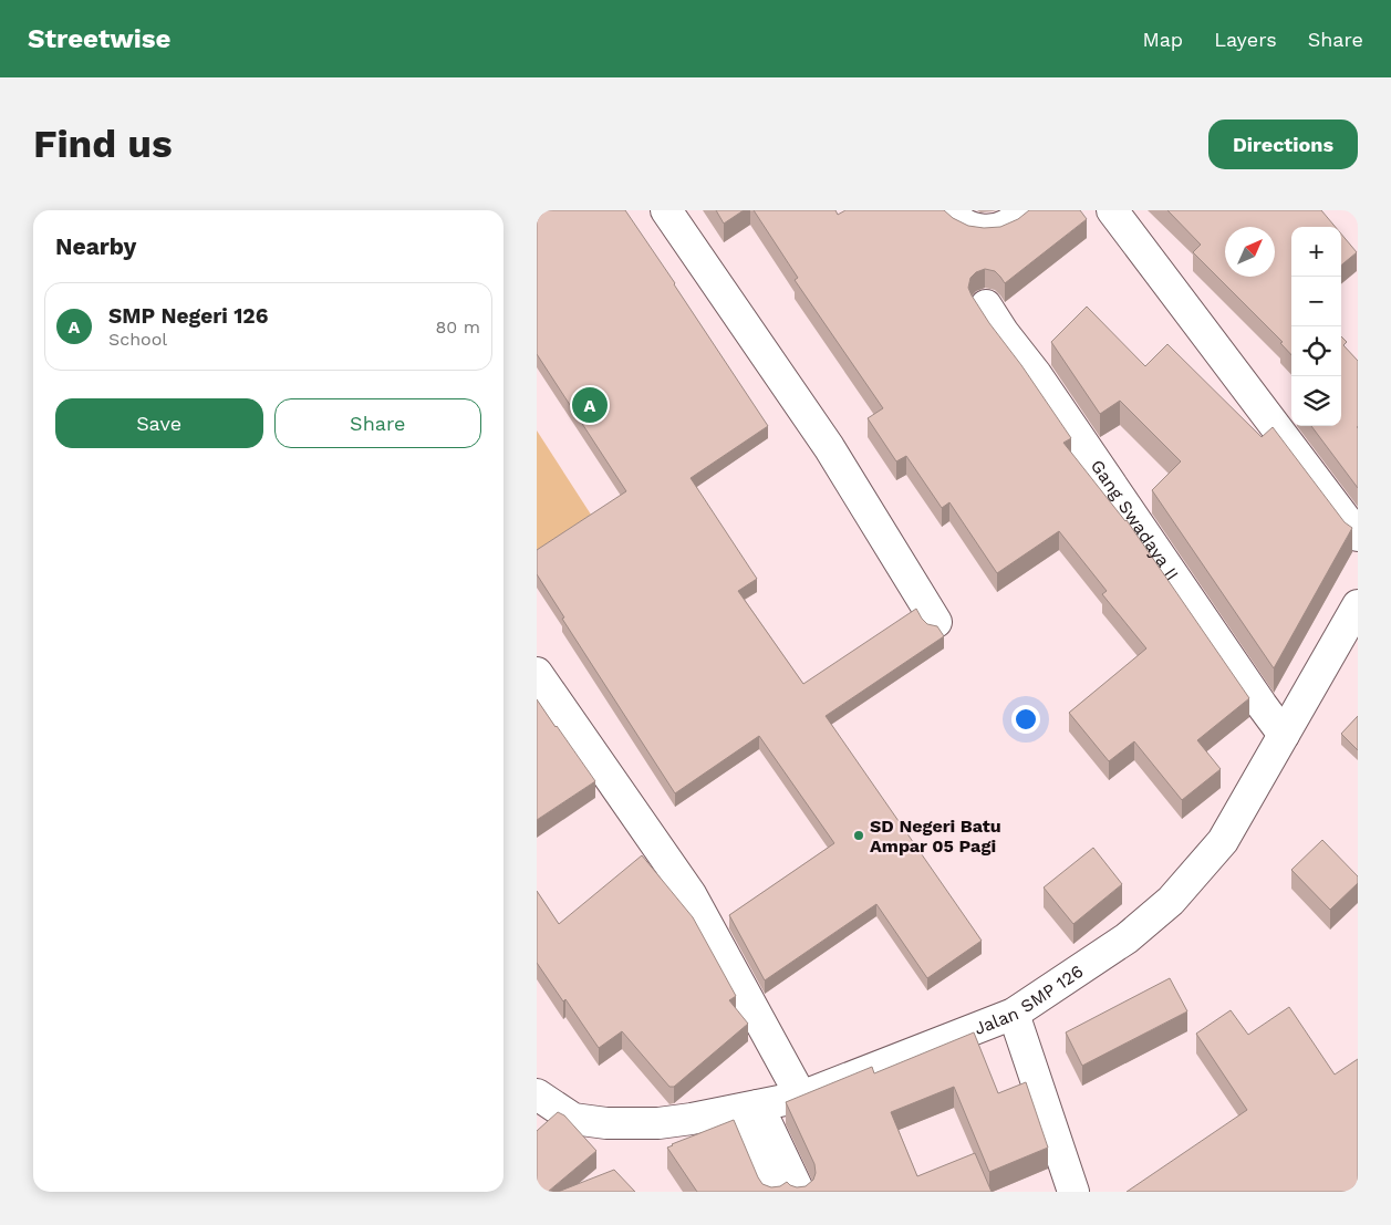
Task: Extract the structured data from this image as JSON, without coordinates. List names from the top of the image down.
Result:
{
  "streets": {
    "street": ["Gang Swadaya II", "Jalan SMP 126"]
  },
  "crossings": [
    ["Gang Swadaya II", "Jalan SMP 126"]
  ],
  "places": ["SD Negeri Batu Ampar 05 Pagi"],
  "north": "top right",
  "page": {
    "header": "Streetwise",
    "nav": ["Map", "Layers", "Share"],
    "buttons": [
      "Directions",
      ["Save", "Share"]
    ],
    "title": "Find us",
    "heading": "Nearby",
    "map_buttons": ["+", "−"],
    "list": [
      {
        "mark": "A",
        "name": "SMP Negeri 126",
        "note": "School",
        "value": "80 m"
      }
    ],
    "pins": "A"
  }
}
